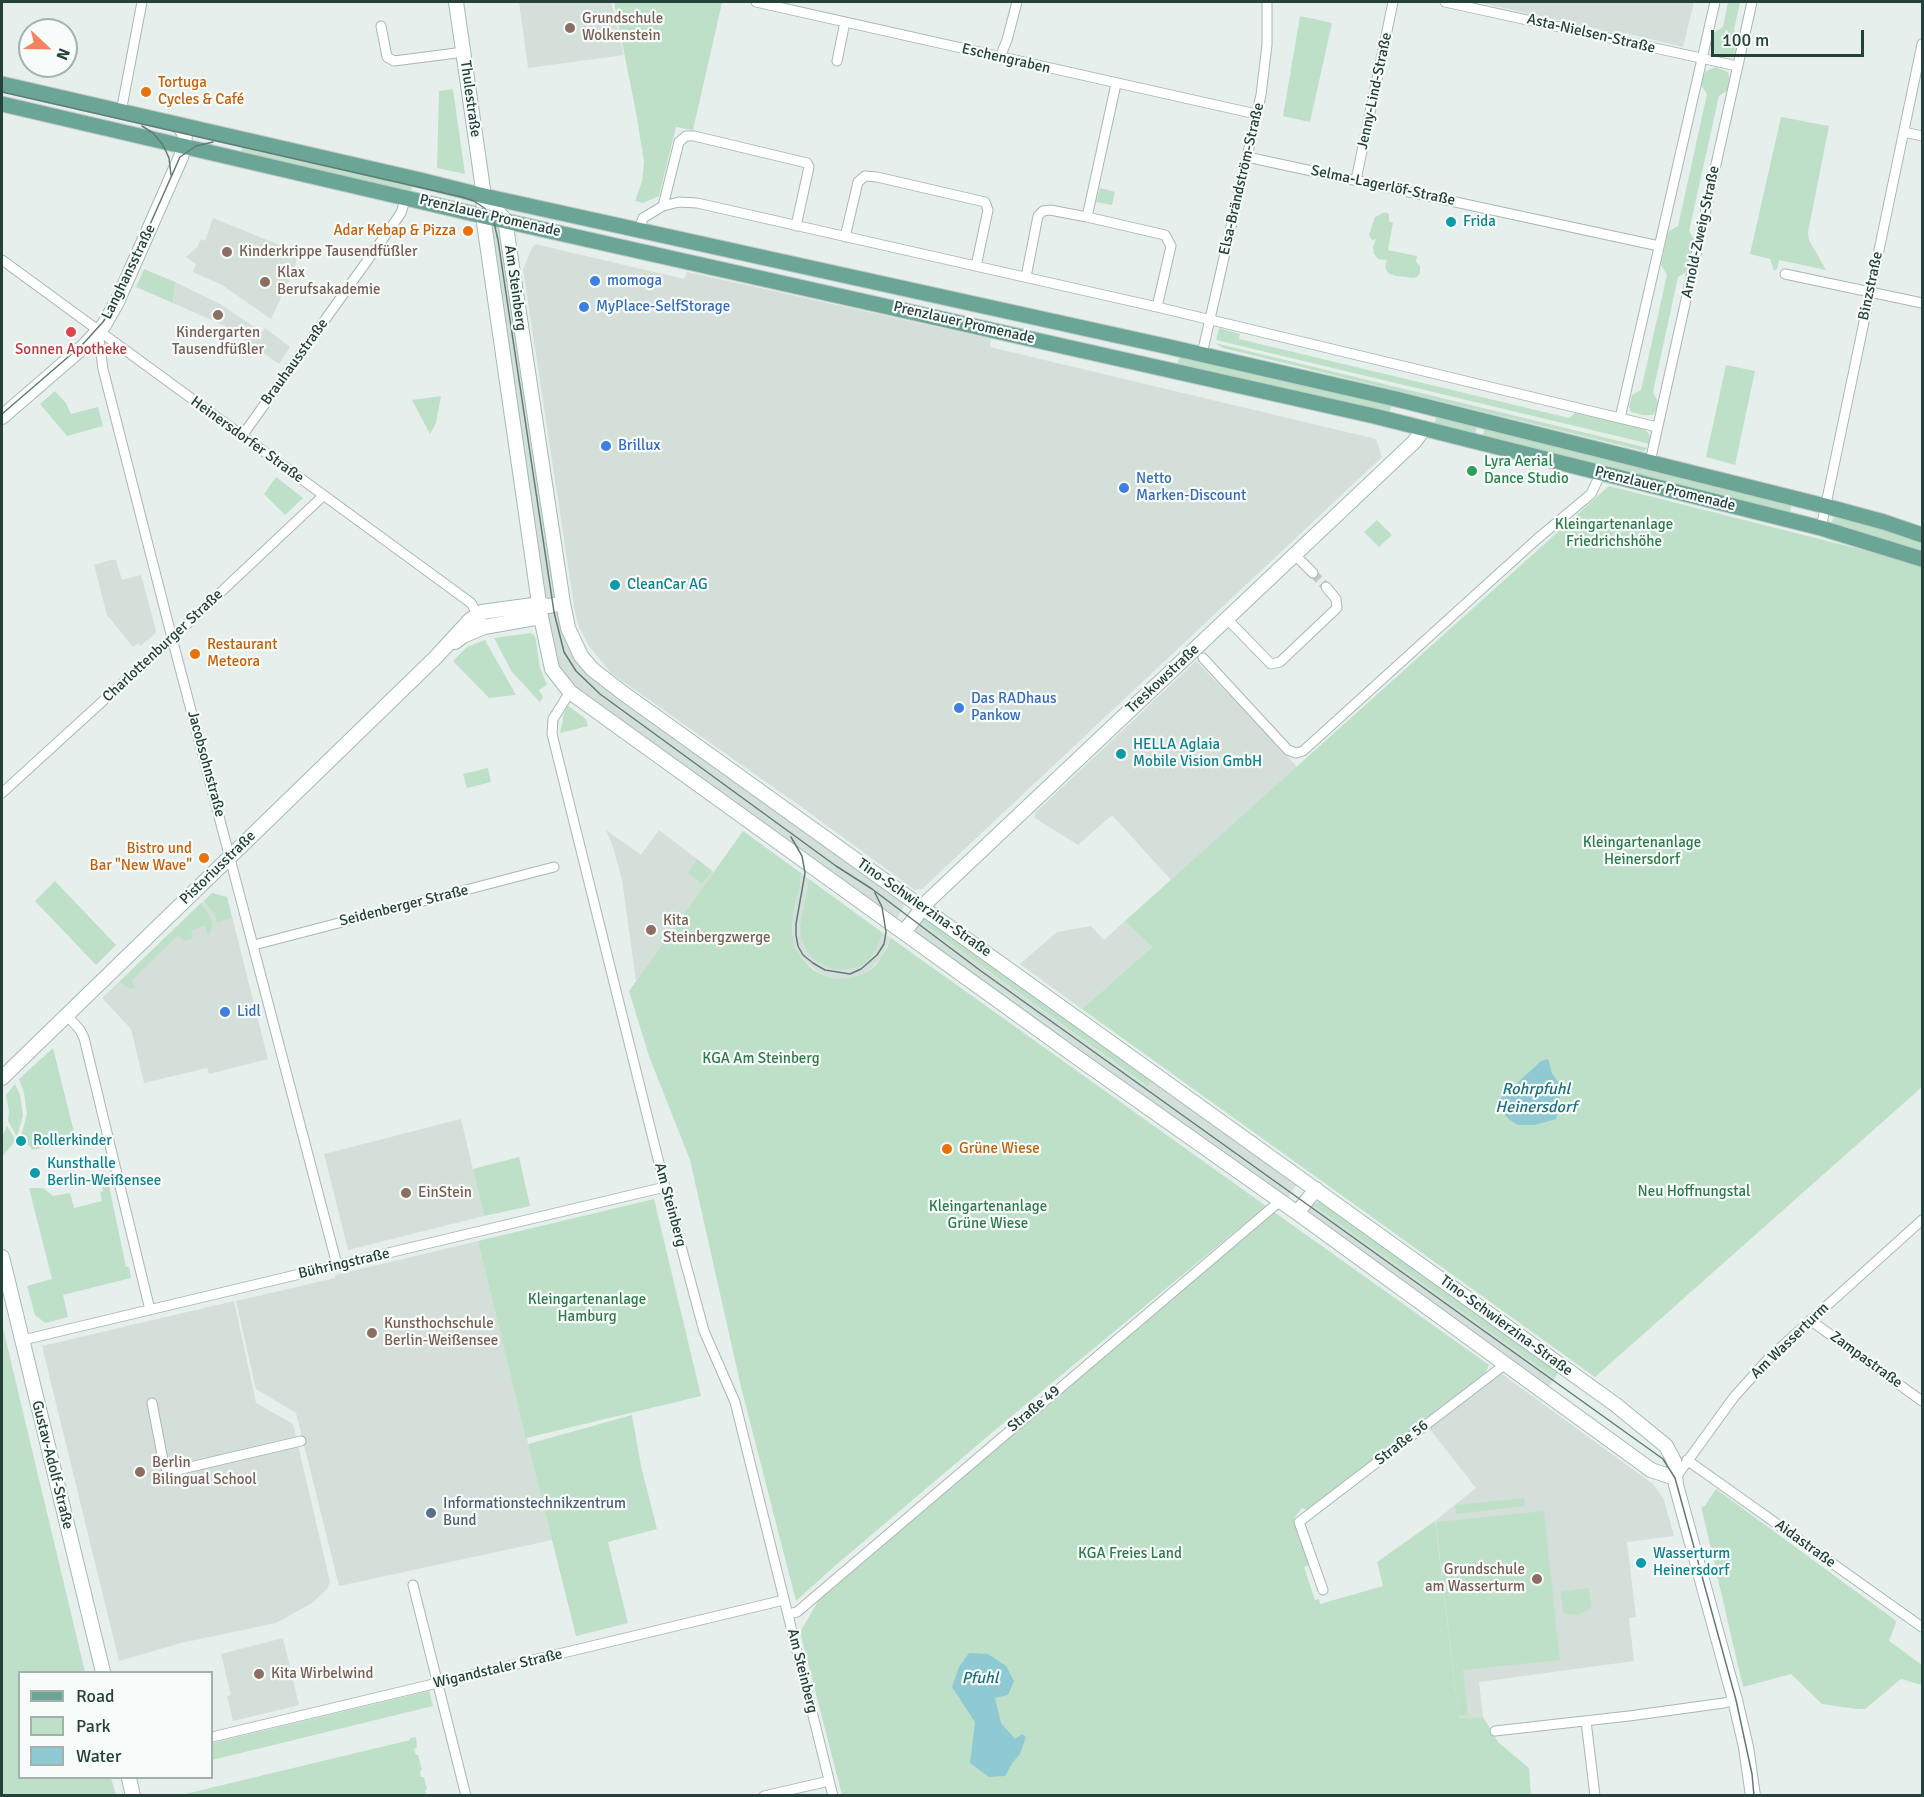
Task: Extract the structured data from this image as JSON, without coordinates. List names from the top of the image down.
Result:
{
  "streets": {
    "main road": [
      "Thulestraße",
      "Prenzlauer Promenade",
      "Langhansstraße",
      "Am Steinberg",
      "Treskowstraße",
      "Pistoriusstraße",
      "Tino-Schwierzina-Straße",
      "Gustav-Adolf-Straße"
    ],
    "street": [
      "Asta-Nielsen-Straße",
      "Eschengraben",
      "Jenny-Lind-Straße",
      "Elsa-Brändström-Straße",
      "Selma-Lagerlöf-Straße",
      "Arnold-Zweig-Straße",
      "Binzstraße",
      "Brauhausstraße",
      "Heinersdorfer Straße",
      "Charlottenburger Straße",
      "Jacobsohnstraße",
      "Seidenberger Straße",
      "Bühringstraße",
      "Am Wasserturm",
      "Zampastraße",
      "Straße 49",
      "Straße 56",
      "Aidastraße",
      "Wigandstaler Straße"
    ]
  },
  "crossings": [
    ["Asta-Nielsen-Straße", "Arnold-Zweig-Straße"],
    ["Eschengraben", "Elsa-Brändström-Straße"],
    ["Jenny-Lind-Straße", "Selma-Lagerlöf-Straße"],
    ["Thulestraße", "Prenzlauer Promenade"],
    ["Thulestraße", "Am Steinberg"],
    ["Elsa-Brändström-Straße", "Selma-Lagerlöf-Straße"],
    ["Elsa-Brändström-Straße", "Prenzlauer Promenade"],
    ["Prenzlauer Promenade", "Arnold-Zweig-Straße"],
    ["Prenzlauer Promenade", "Langhansstraße"],
    ["Prenzlauer Promenade", "Binzstraße"],
    ["Prenzlauer Promenade", "Am Steinberg"],
    ["Prenzlauer Promenade", "Brauhausstraße"],
    ["Prenzlauer Promenade", "Treskowstraße"],
    ["Langhansstraße", "Heinersdorfer Straße"],
    ["Langhansstraße", "Jacobsohnstraße"],
    ["Am Steinberg", "Pistoriusstraße"],
    ["Am Steinberg", "Tino-Schwierzina-Straße"],
    ["Am Steinberg", "Bühringstraße"],
    ["Am Steinberg", "Straße 49"],
    ["Am Steinberg", "Wigandstaler Straße"],
    ["Brauhausstraße", "Heinersdorfer Straße"],
    ["Heinersdorfer Straße", "Charlottenburger Straße"],
    ["Heinersdorfer Straße", "Jacobsohnstraße"],
    ["Heinersdorfer Straße", "Pistoriusstraße"],
    ["Charlottenburger Straße", "Jacobsohnstraße"],
    ["Treskowstraße", "Tino-Schwierzina-Straße"],
    ["Jacobsohnstraße", "Pistoriusstraße"],
    ["Jacobsohnstraße", "Seidenberger Straße"],
    ["Jacobsohnstraße", "Bühringstraße"],
    ["Pistoriusstraße", "Tino-Schwierzina-Straße"],
    ["Tino-Schwierzina-Straße", "Am Wasserturm"],
    ["Tino-Schwierzina-Straße", "Straße 49"],
    ["Tino-Schwierzina-Straße", "Straße 56"],
    ["Bühringstraße", "Gustav-Adolf-Straße"],
    ["Am Wasserturm", "Zampastraße"],
    ["Am Wasserturm", "Aidastraße"]
  ],
  "water": ["Rohrpfuhl Heinersdorf", "Pfuhl"],
  "parks": [
    "Kleingartenanlage Friedrichshöhe",
    "Kleingartenanlage Heinersdorf",
    "KGA Am Steinberg",
    "Neu Hoffnungstal",
    "Kleingartenanlage Grüne Wiese",
    "Kleingartenanlage Hamburg",
    "KGA Freies Land"
  ],
  "places": [
    "Grundschule Wolkenstein",
    "Tortuga Cycles & Café",
    "Frida",
    "Adar Kebap & Pizza",
    "Kinderkrippe Tausendfüßler",
    "momoga",
    "Klax Berufsakademie",
    "MyPlace-SelfStorage",
    "Kindergarten Tausendfüßler",
    "Sonnen Apotheke",
    "Brillux",
    "Lyra Aerial Dance Studio",
    "Netto Marken-Discount",
    "CleanCar AG",
    "Restaurant Meteora",
    "Das RADhaus Pankow",
    "HELLA Aglaia Mobile Vision GmbH",
    "Bistro und Bar \"New Wave\"",
    "Kita Steinbergzwerge",
    "Lidl",
    "Rollerkinder",
    "Grüne Wiese",
    "Kunsthalle Berlin-Weißensee",
    "EinStein",
    "Kunsthochschule Berlin-Weißensee",
    "Berlin Bilingual School",
    "Informationstechnikzentrum Bund",
    "Wasserturm Heinersdorf",
    "Grundschule am Wasserturm",
    "Kita Wirbelwind"
  ],
  "legend": ["Road", "Park", "Water"],
  "scale_bar": "100 m",
  "north": "right"
}
